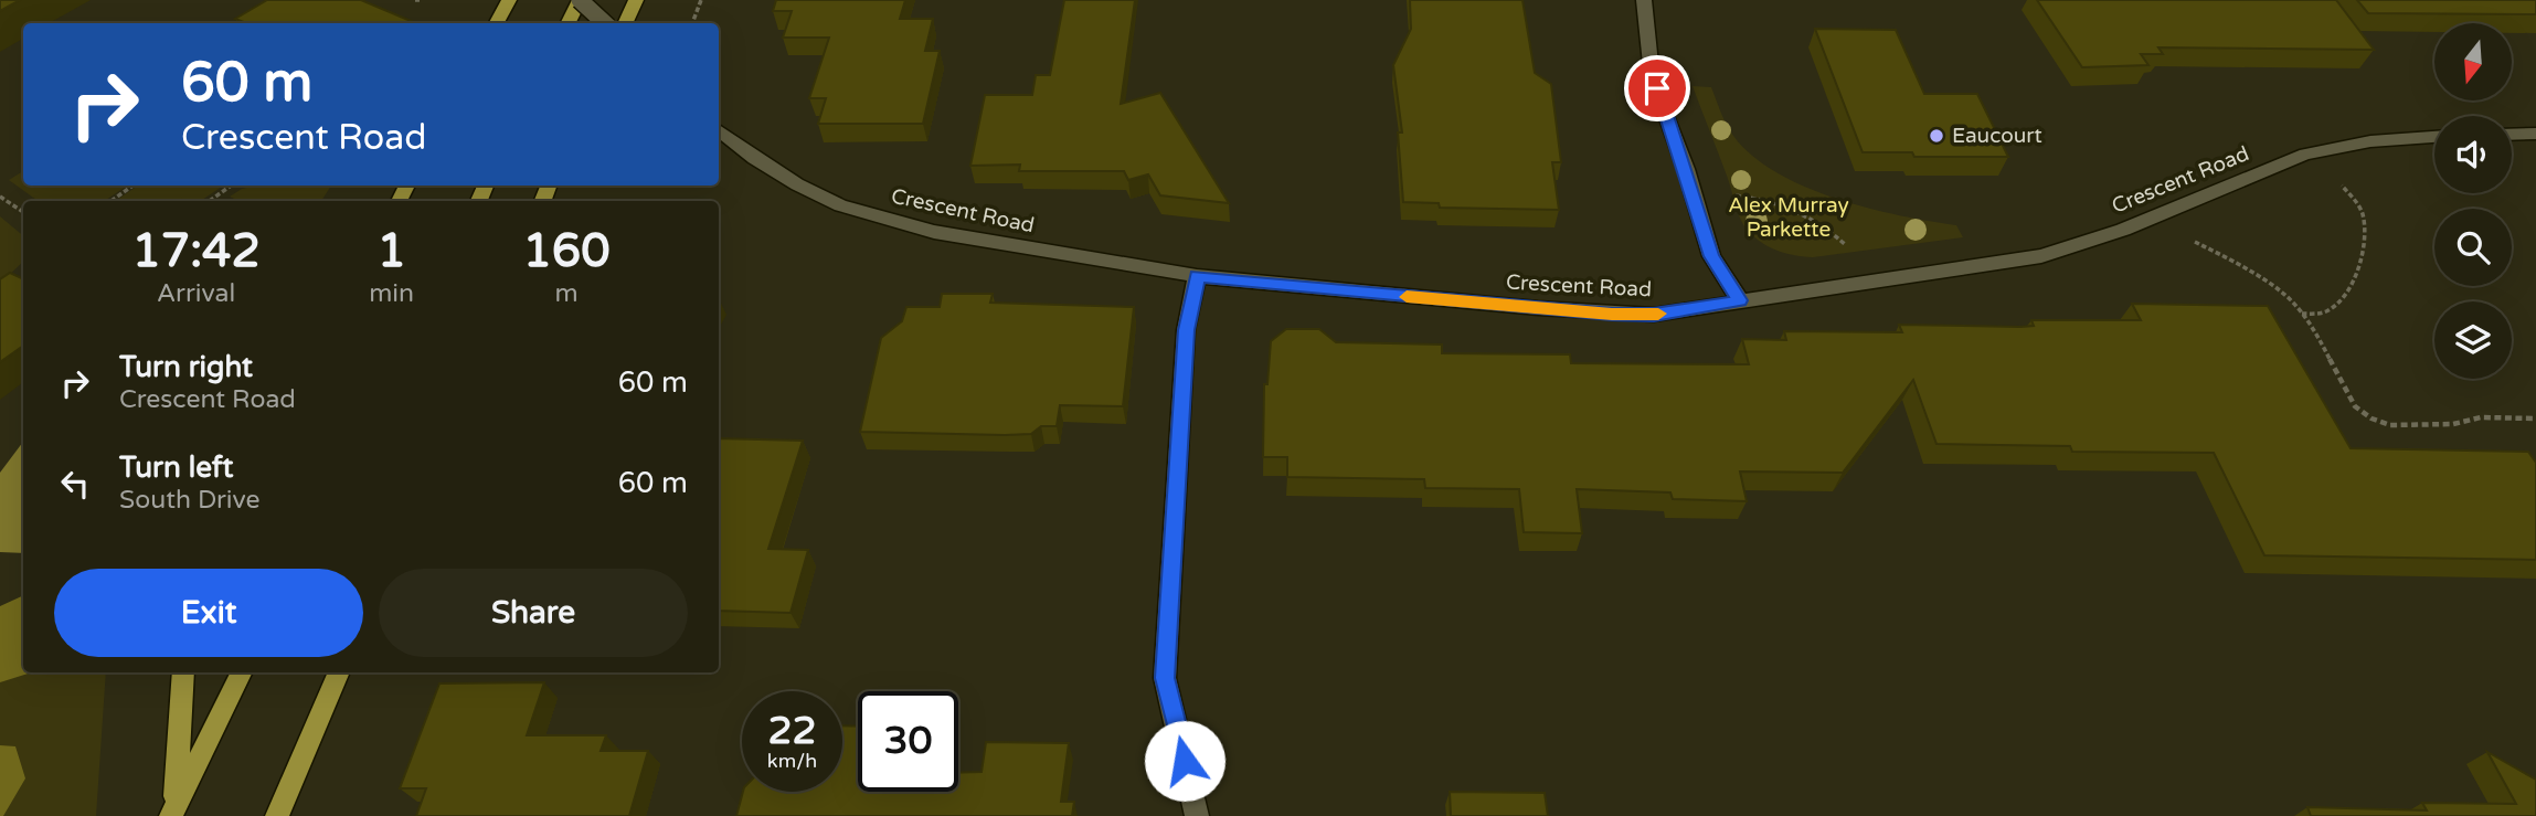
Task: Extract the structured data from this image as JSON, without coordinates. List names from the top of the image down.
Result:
{
  "streets": {
    "street": ["Crescent Road"]
  },
  "parks": ["Alex Murray Parkette"],
  "places": ["Eaucourt"],
  "north": "bottom",
  "page": {
    "turn": ["60 m", "Crescent Road"],
    "eta": [
      "17:42",
      "Arrival",
      "1",
      "min",
      "160",
      "m"
    ],
    "list": [
      {
        "name": "Turn right",
        "note": "Crescent Road",
        "value": "60 m"
      },
      {
        "name": "Turn left",
        "note": "South Drive",
        "value": "60 m"
      }
    ],
    "buttons": ["Exit", "Share"],
    "speed": "22 km/h",
    "limit": "30"
  }
}
